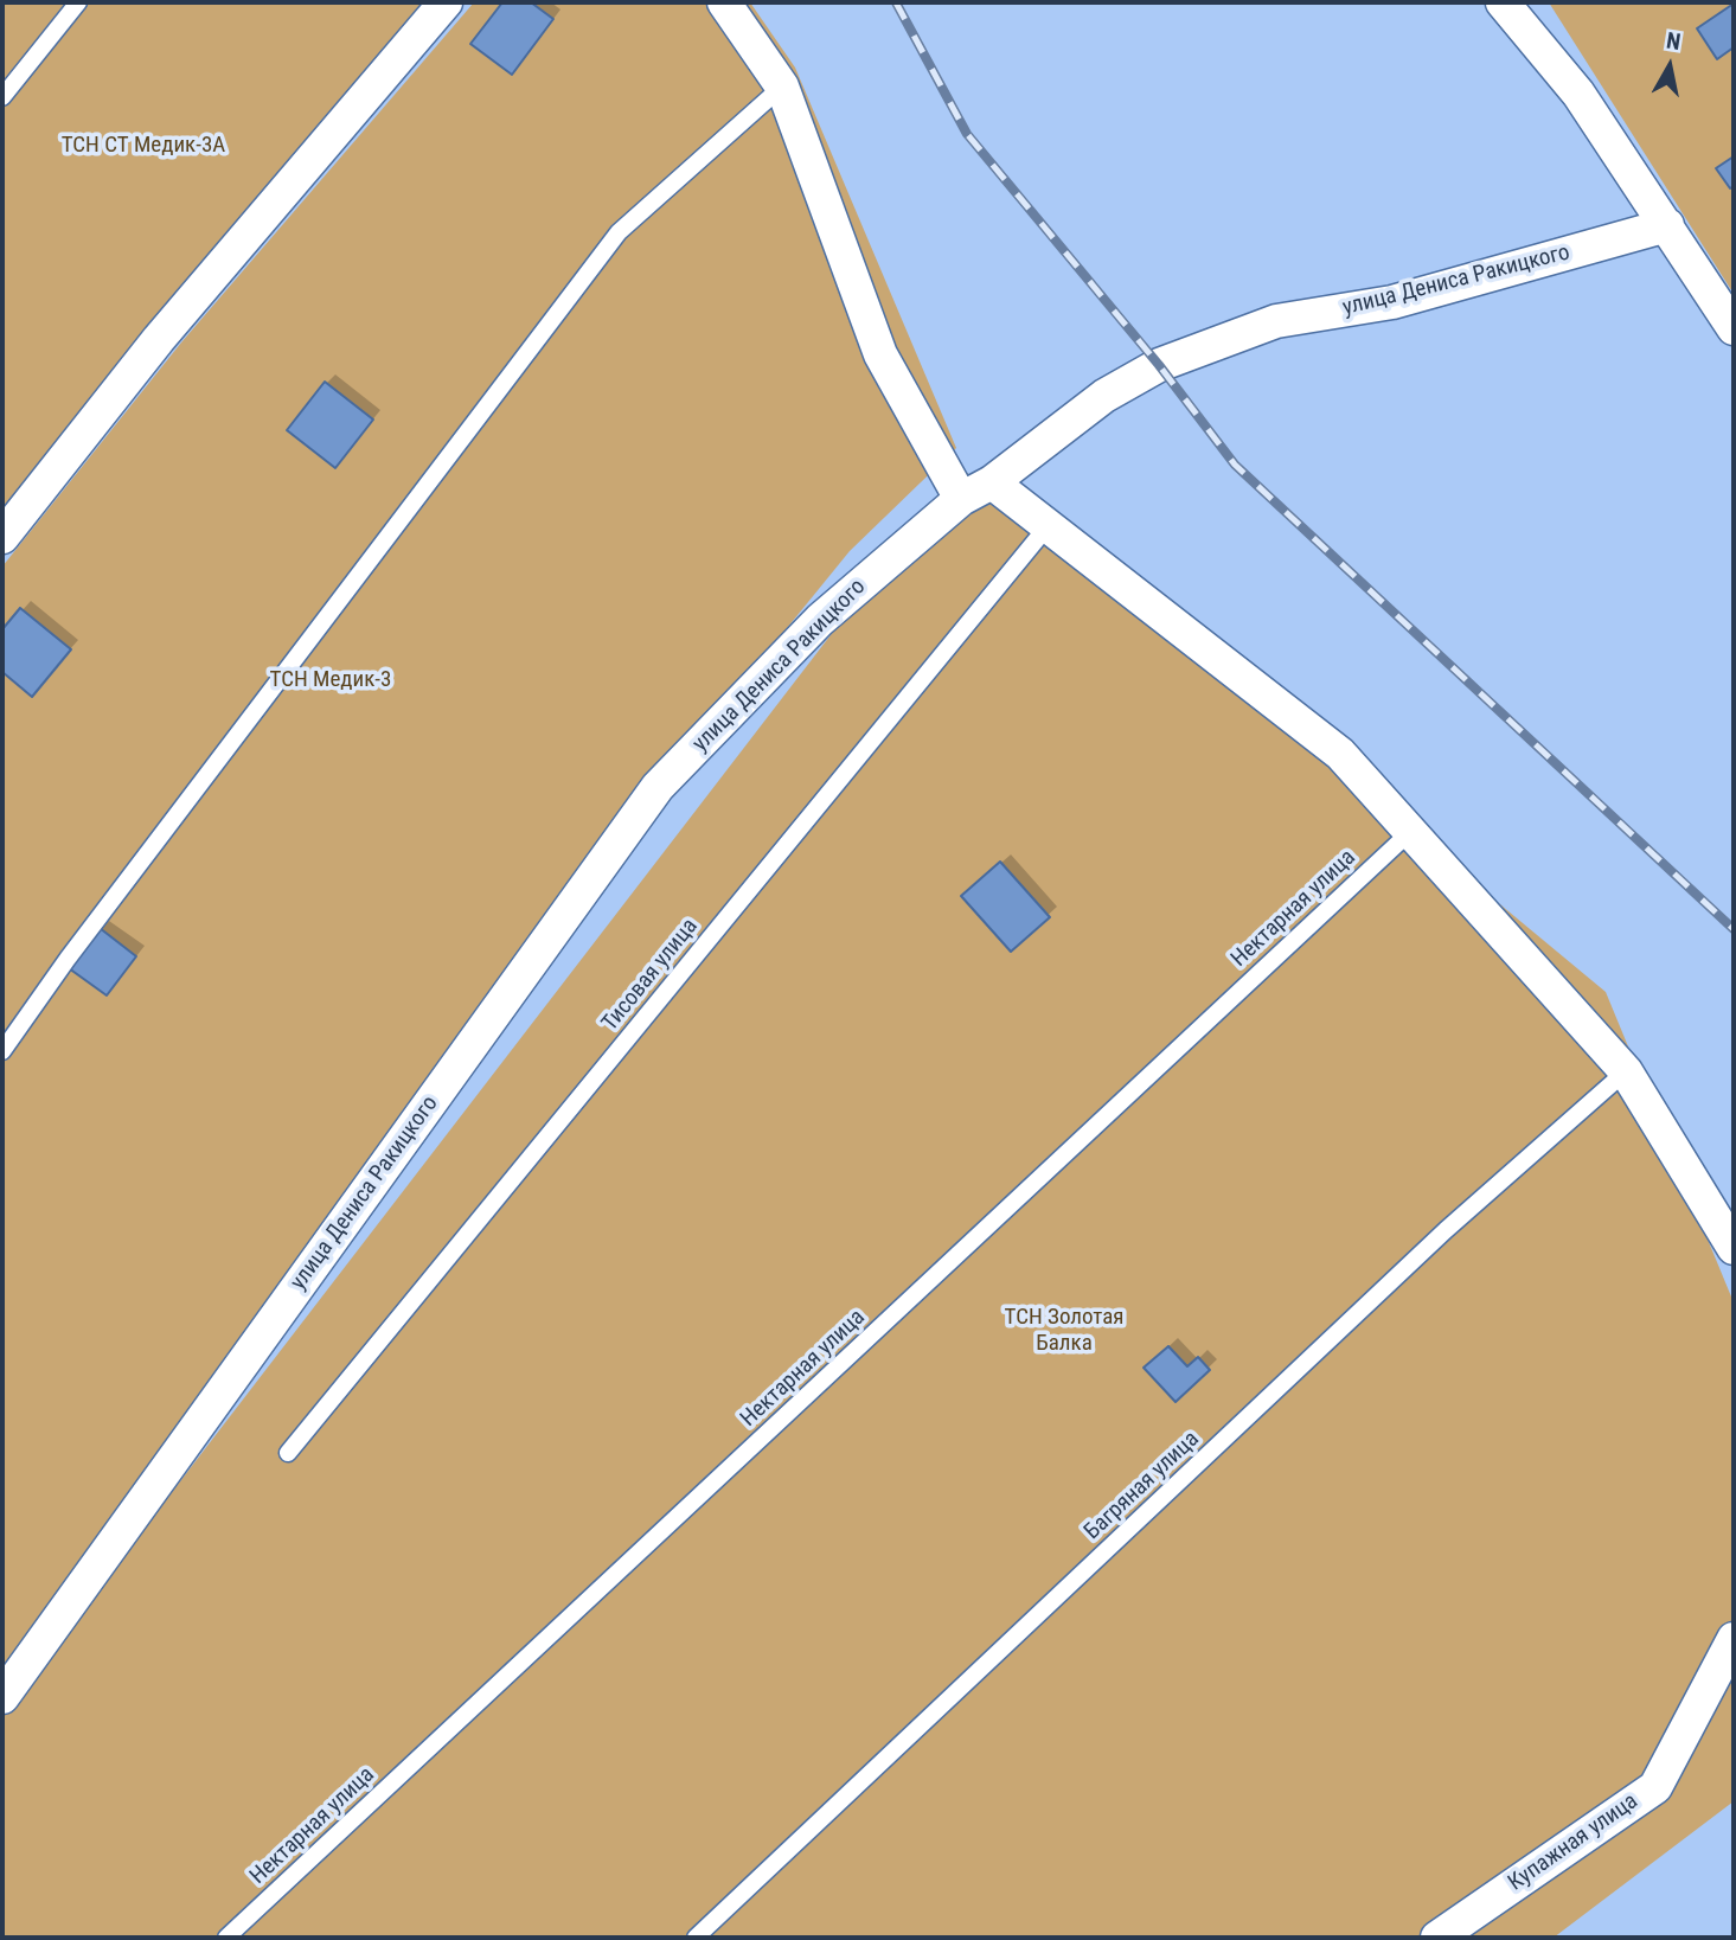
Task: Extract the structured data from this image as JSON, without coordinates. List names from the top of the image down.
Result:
{
  "streets": {
    "street": ["улица Дениса Ракицкого", "Купажная улица"],
    "lane": ["Нектарная улица", "Тисовая улица", "Багряная улица"]
  },
  "parks": ["ТСН СТ Медик-3А", "ТСН Медик-3", "ТСН Золотая Балка"],
  "north": "top"
}
